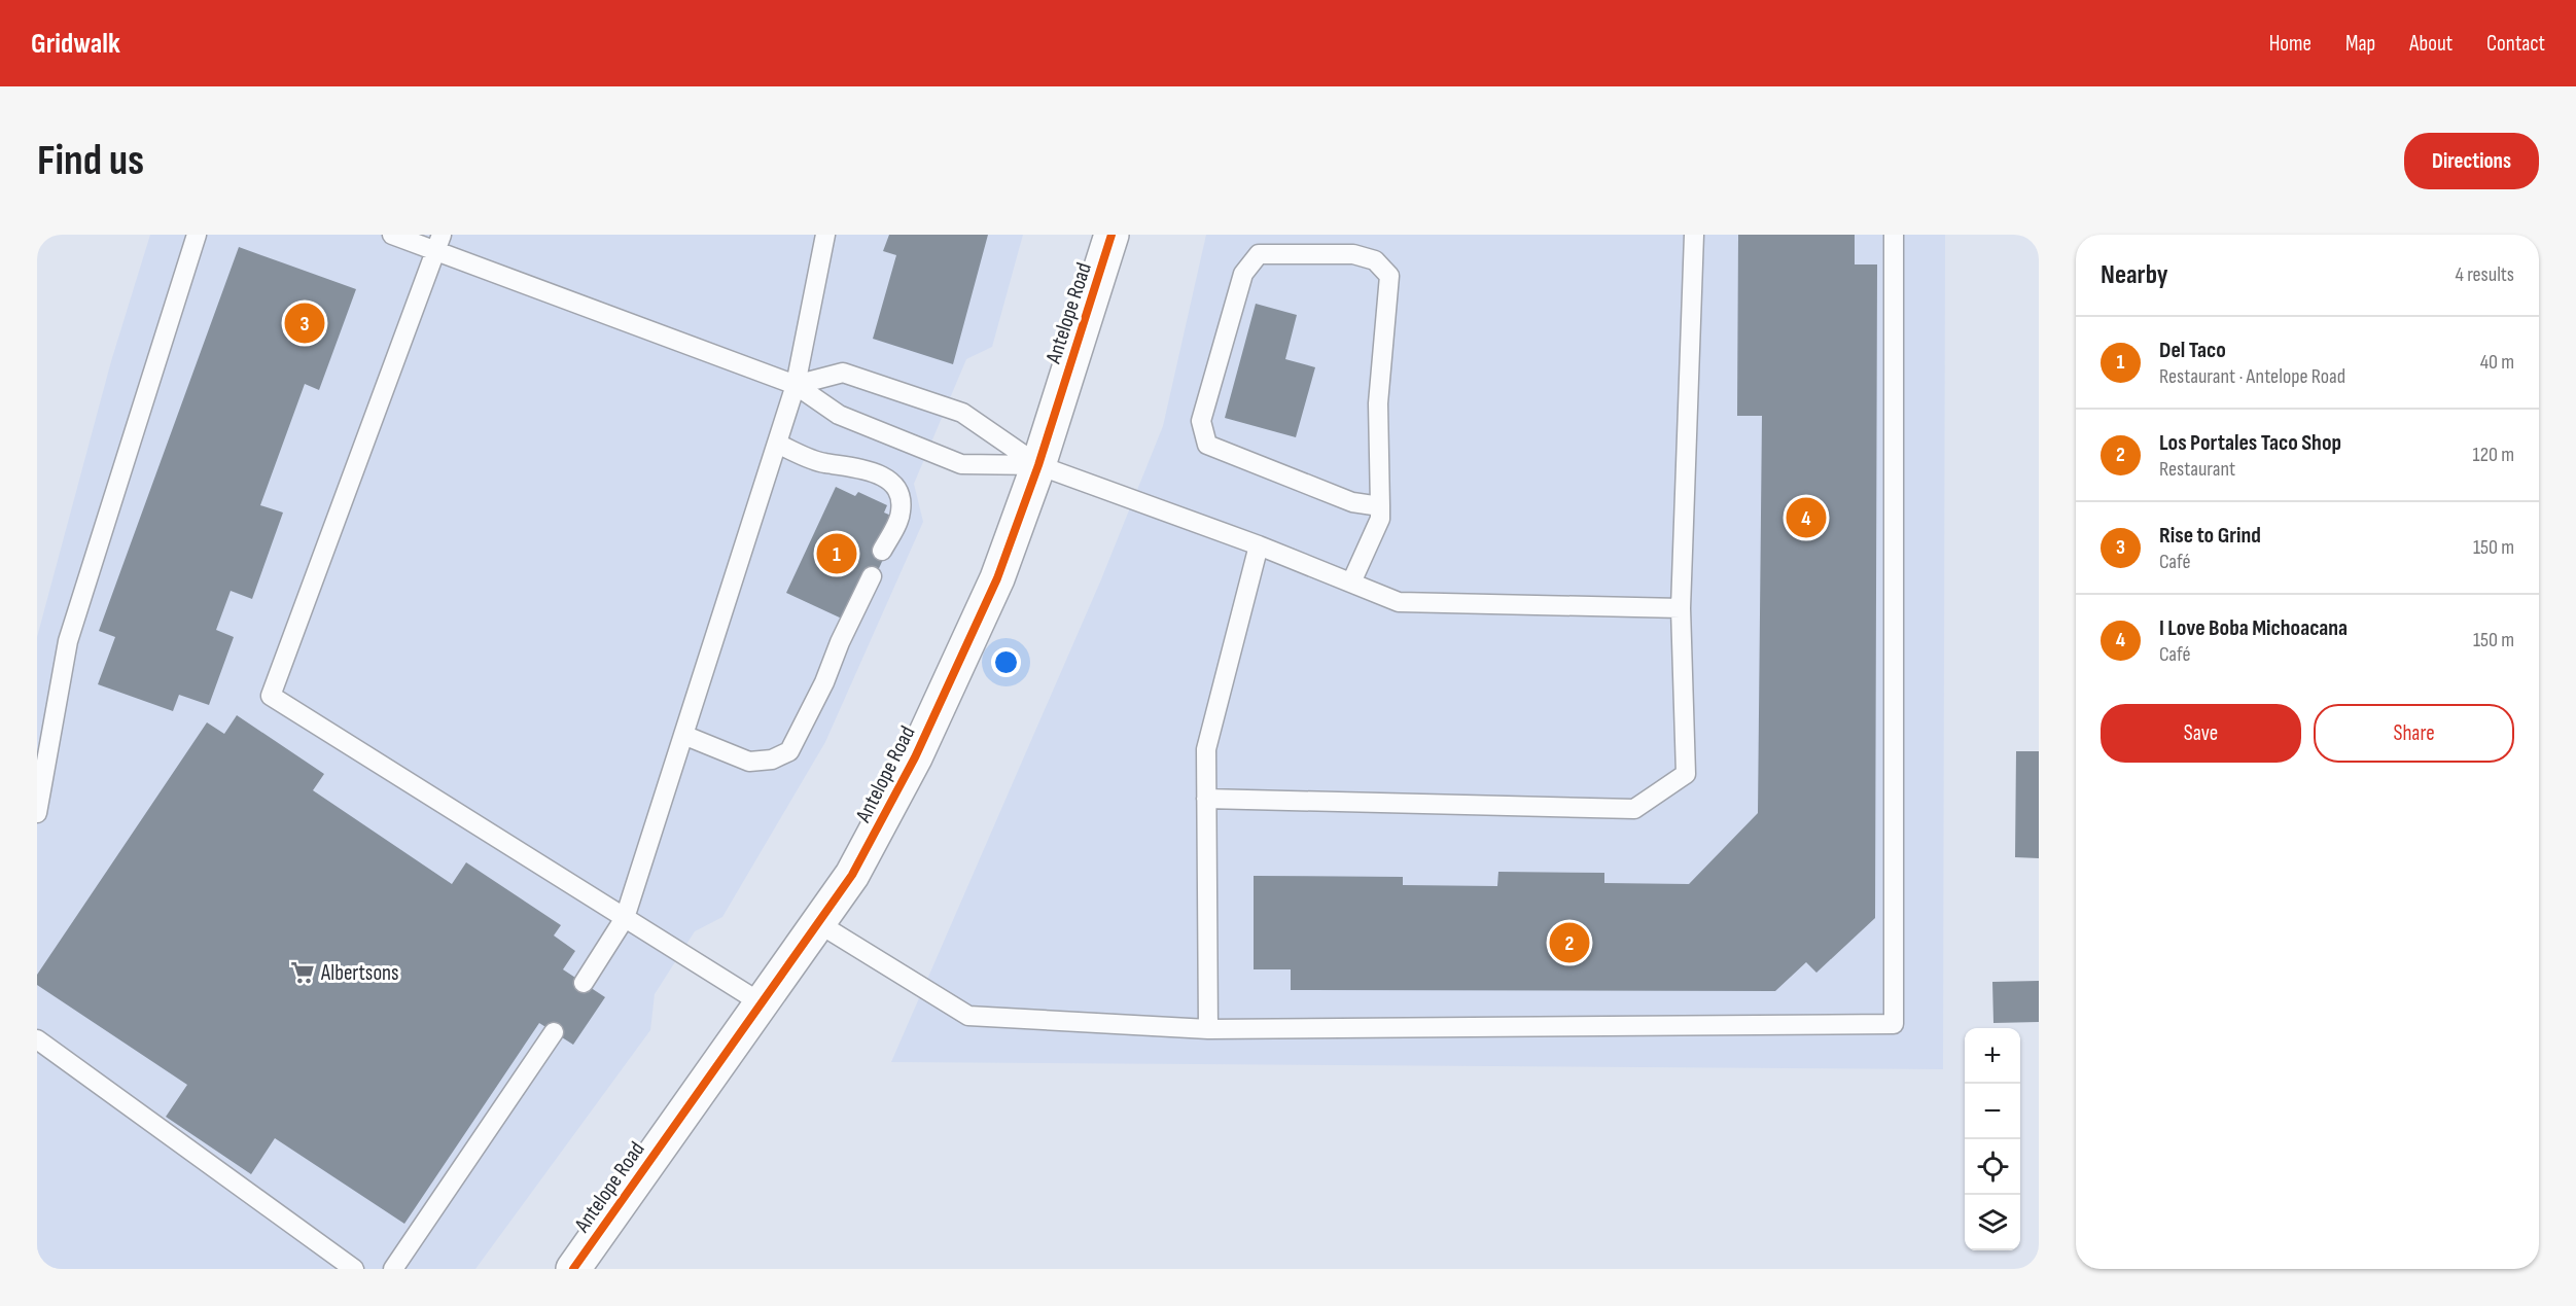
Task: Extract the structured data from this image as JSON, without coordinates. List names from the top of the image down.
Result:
{
  "streets": {
    "main road": ["Antelope Road"]
  },
  "places": {
    "supermarket": ["Albertsons"]
  },
  "page": {
    "header": "Gridwalk",
    "nav": [
      "Home",
      "Map",
      "About",
      "Contact"
    ],
    "buttons": [
      "Directions",
      ["Save", "Share"]
    ],
    "title": "Find us",
    "heading": ["Nearby", "4 results"],
    "pins": [
      "3",
      "4",
      "1",
      "2"
    ],
    "list": [
      {
        "mark": "1",
        "name": "Del Taco",
        "note": "Restaurant · Antelope Road",
        "value": "40 m"
      },
      {
        "mark": "2",
        "name": "Los Portales Taco Shop",
        "note": "Restaurant",
        "value": "120 m"
      },
      {
        "mark": "3",
        "name": "Rise to Grind",
        "note": "Café",
        "value": "150 m"
      },
      {
        "mark": "4",
        "name": "I Love Boba Michoacana",
        "note": "Café",
        "value": "150 m"
      }
    ],
    "map_buttons": ["+", "−"]
  }
}
